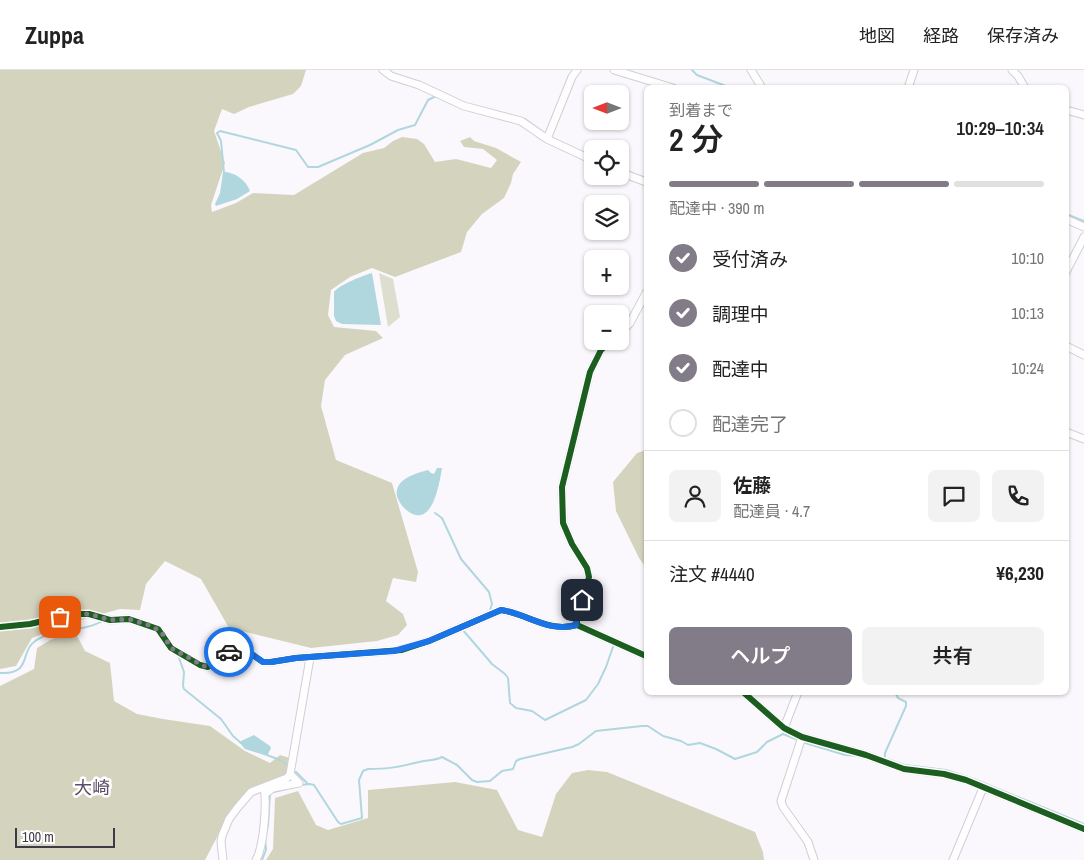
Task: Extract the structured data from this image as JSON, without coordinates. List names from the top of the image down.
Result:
{
  "districts": ["大崎"],
  "scale_bar": "100 m",
  "north": "left",
  "page": {
    "header": "Zuppa",
    "nav": ["地図", "経路", "保存済み"],
    "map_buttons": ["+", "−"],
    "heading": ["2 分", "到着まで", "10:29–10:34"],
    "panel": [
      "佐藤",
      "配達員 · 4.7",
      "注文 #4440",
      "¥6,230"
    ],
    "bar": "配達中 · 390 m",
    "list": [
      ["受付済み", "10:10"],
      ["調理中", "10:13"],
      ["配達中", "10:24"],
      "配達完了"
    ],
    "buttons": ["ヘルプ", "共有"],
    "scale": "100 m"
  }
}
